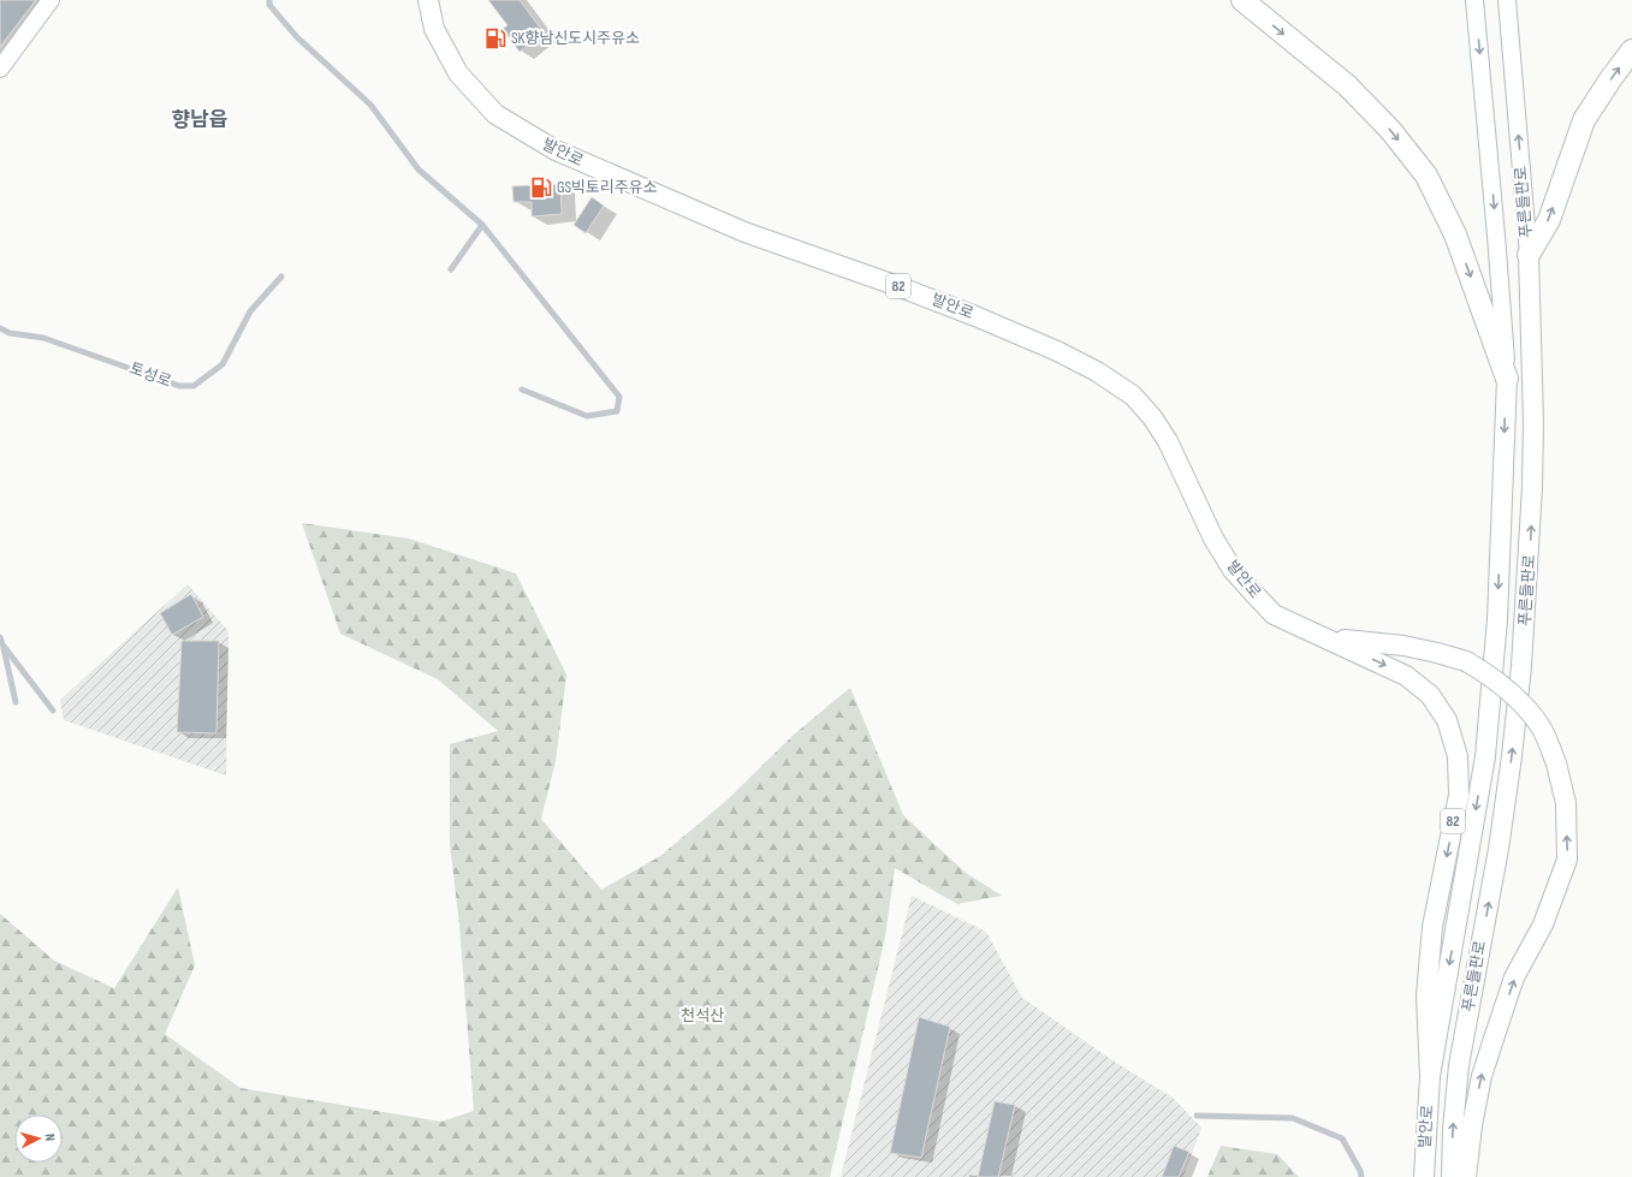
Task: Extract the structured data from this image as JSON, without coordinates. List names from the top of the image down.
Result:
{
  "streets": {
    "main road": ["발안로", "푸른들판로", "82"],
    "lane": ["토성로"]
  },
  "crossings": [
    ["발안로", "푸른들판로"],
    ["발안로", "82"],
    ["푸른들판로", "82"]
  ],
  "districts": ["향남읍"],
  "parks": ["천석산"],
  "places": {
    "fuel station": ["SK향남신도시주유소", "GS빅토리주유소"]
  },
  "north": "right"
}
